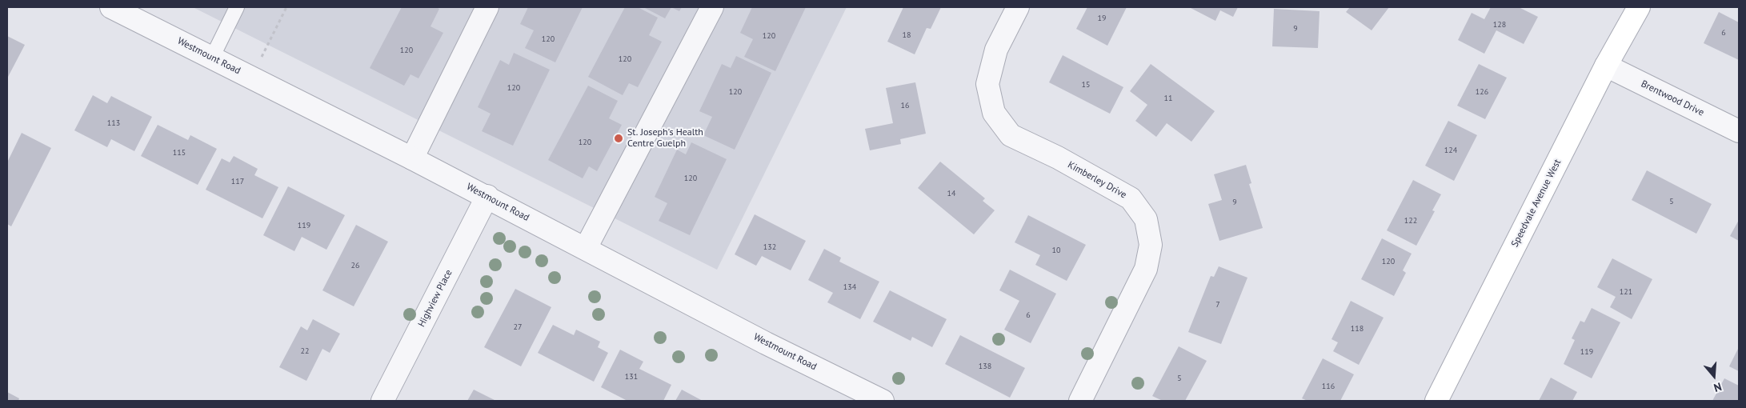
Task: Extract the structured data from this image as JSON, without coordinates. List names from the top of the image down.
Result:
{
  "streets": {
    "main road": ["Speedvale Avenue West"],
    "street": [
      "Westmount Road",
      "Brentwood Drive",
      "Kimberley Drive",
      "Highview Place"
    ]
  },
  "crossings": [
    ["Westmount Road", "Highview Place"],
    ["Brentwood Drive", "Speedvale Avenue West"]
  ],
  "places": ["St. Joseph's Health Centre Guelph"],
  "house_numbers": [
    "19",
    "128",
    "9",
    "6",
    "18",
    "120",
    "120",
    "120",
    "120",
    "15",
    "120",
    "120",
    "126",
    "11",
    "16",
    "113",
    "120",
    "124",
    "115",
    "120",
    "117",
    "14",
    "5",
    "9",
    "122",
    "119",
    "132",
    "10",
    "120",
    "26",
    "134",
    "121",
    "7",
    "6",
    "27",
    "118",
    "22",
    "119",
    "138",
    "131",
    "5",
    "116"
  ],
  "north": "bottom"
}
